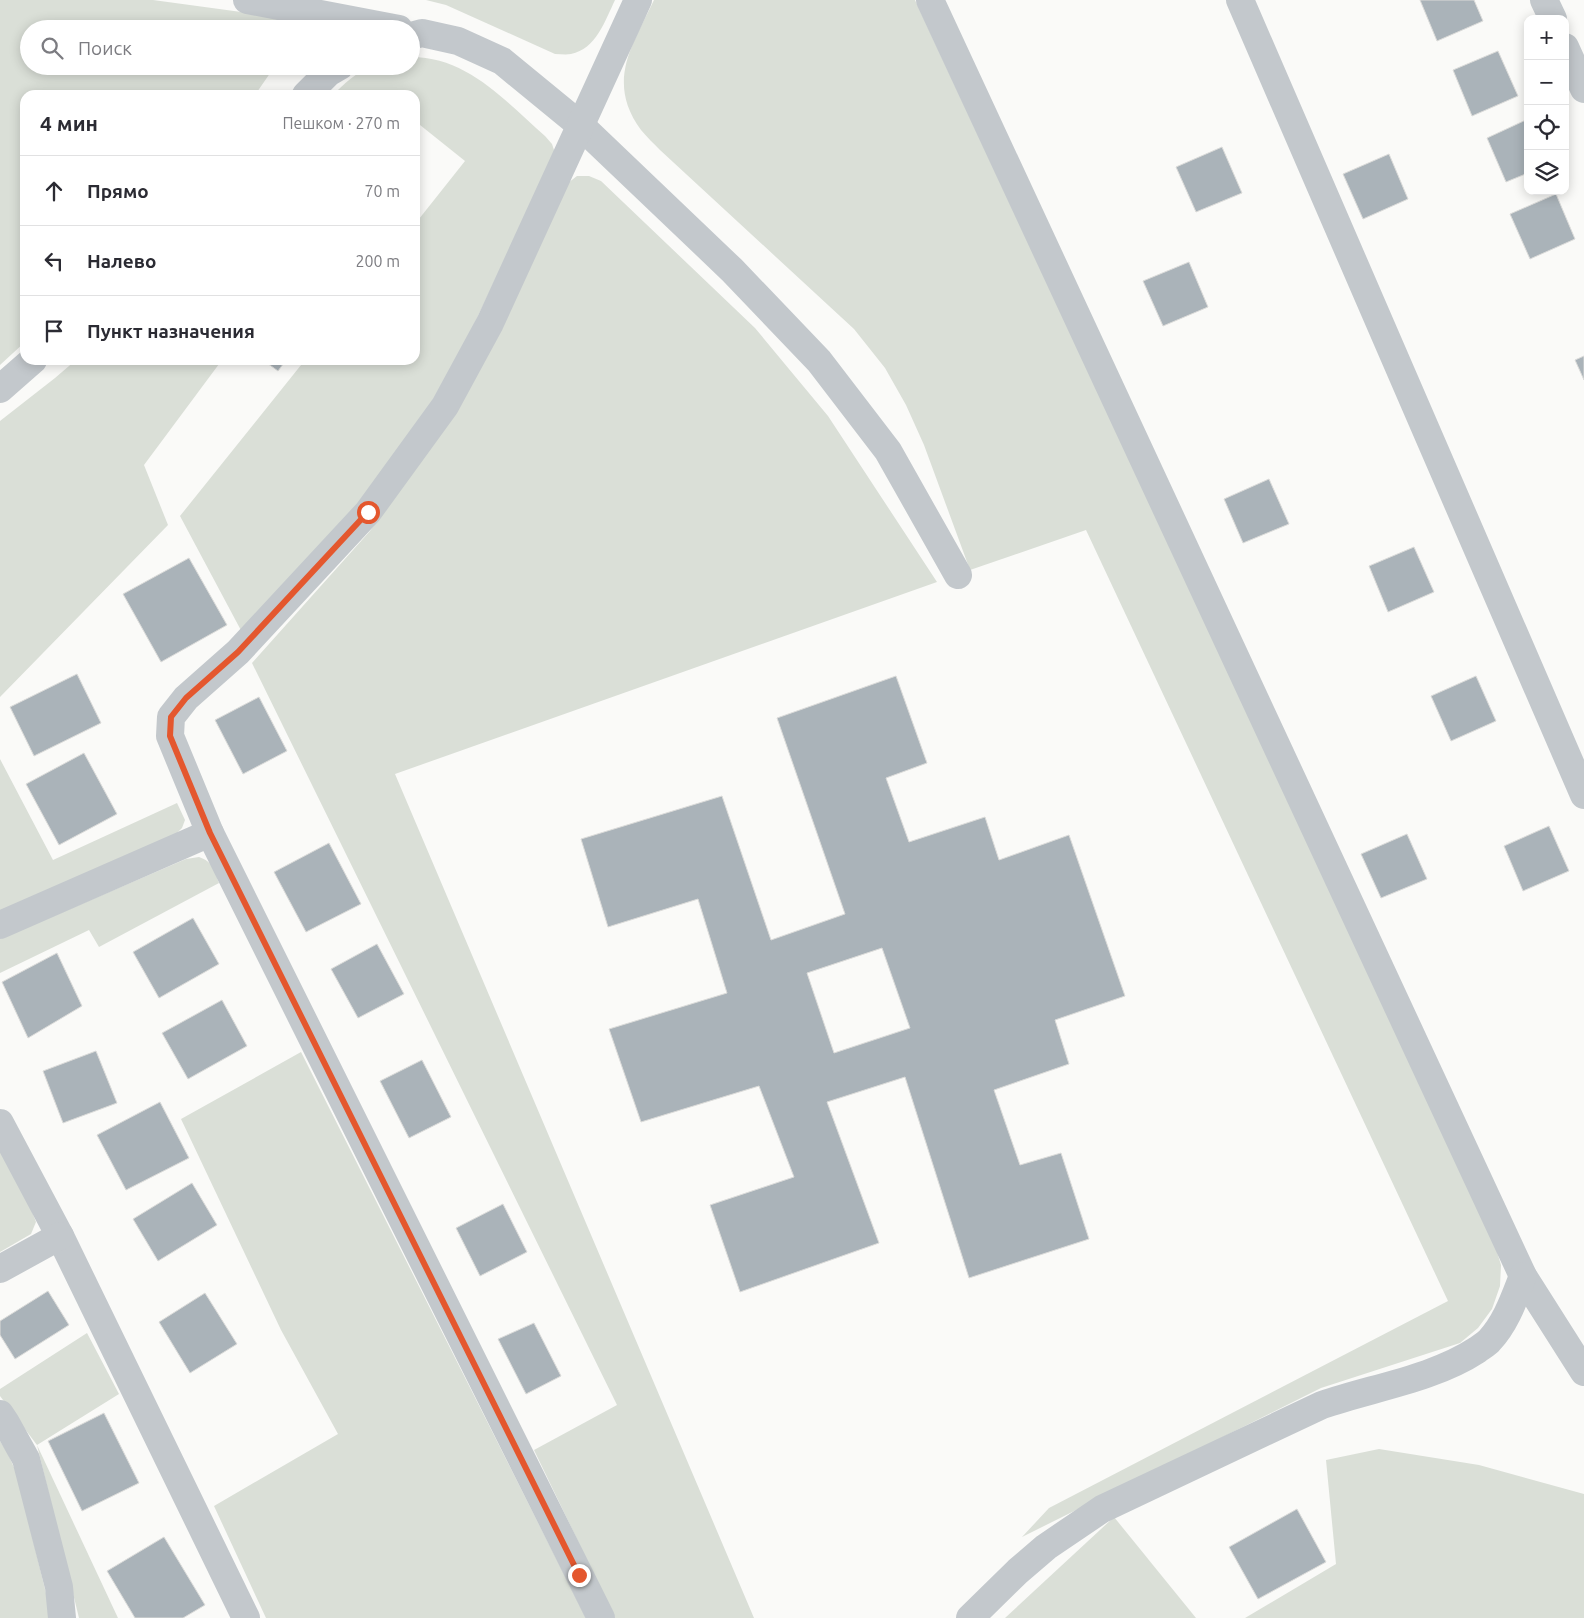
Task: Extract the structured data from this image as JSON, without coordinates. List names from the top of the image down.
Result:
{
  "page": {
    "map_buttons": ["+", "−"],
    "search": "Поиск",
    "heading": ["4 мин", "Пешком · 270 m"],
    "list": [
      ["Прямо", "70 m"],
      ["Налево", "200 m"],
      "Пункт назначения"
    ]
  }
}
